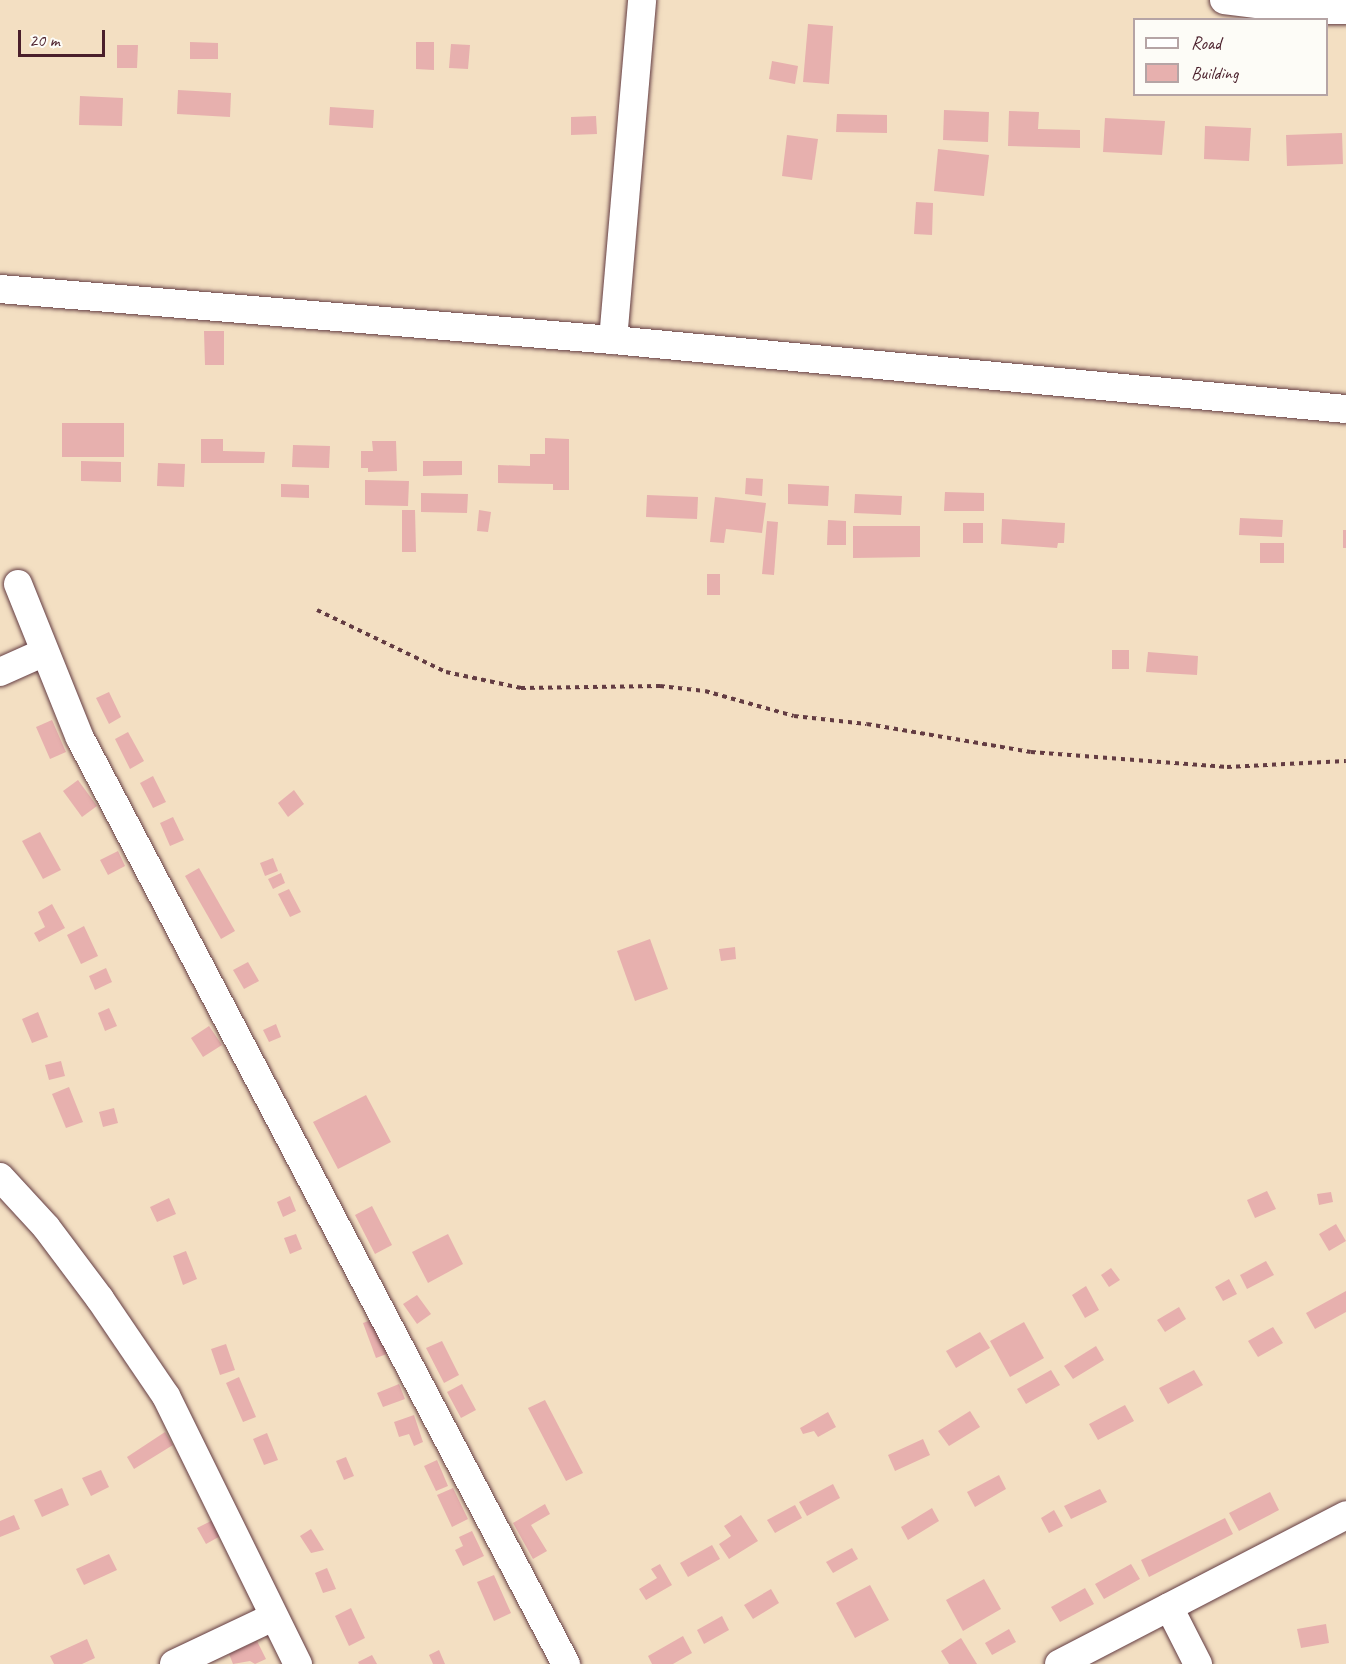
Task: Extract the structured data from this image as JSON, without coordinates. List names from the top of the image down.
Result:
{
  "legend": ["Road", "Building"],
  "scale_bar": "20 m"
}
